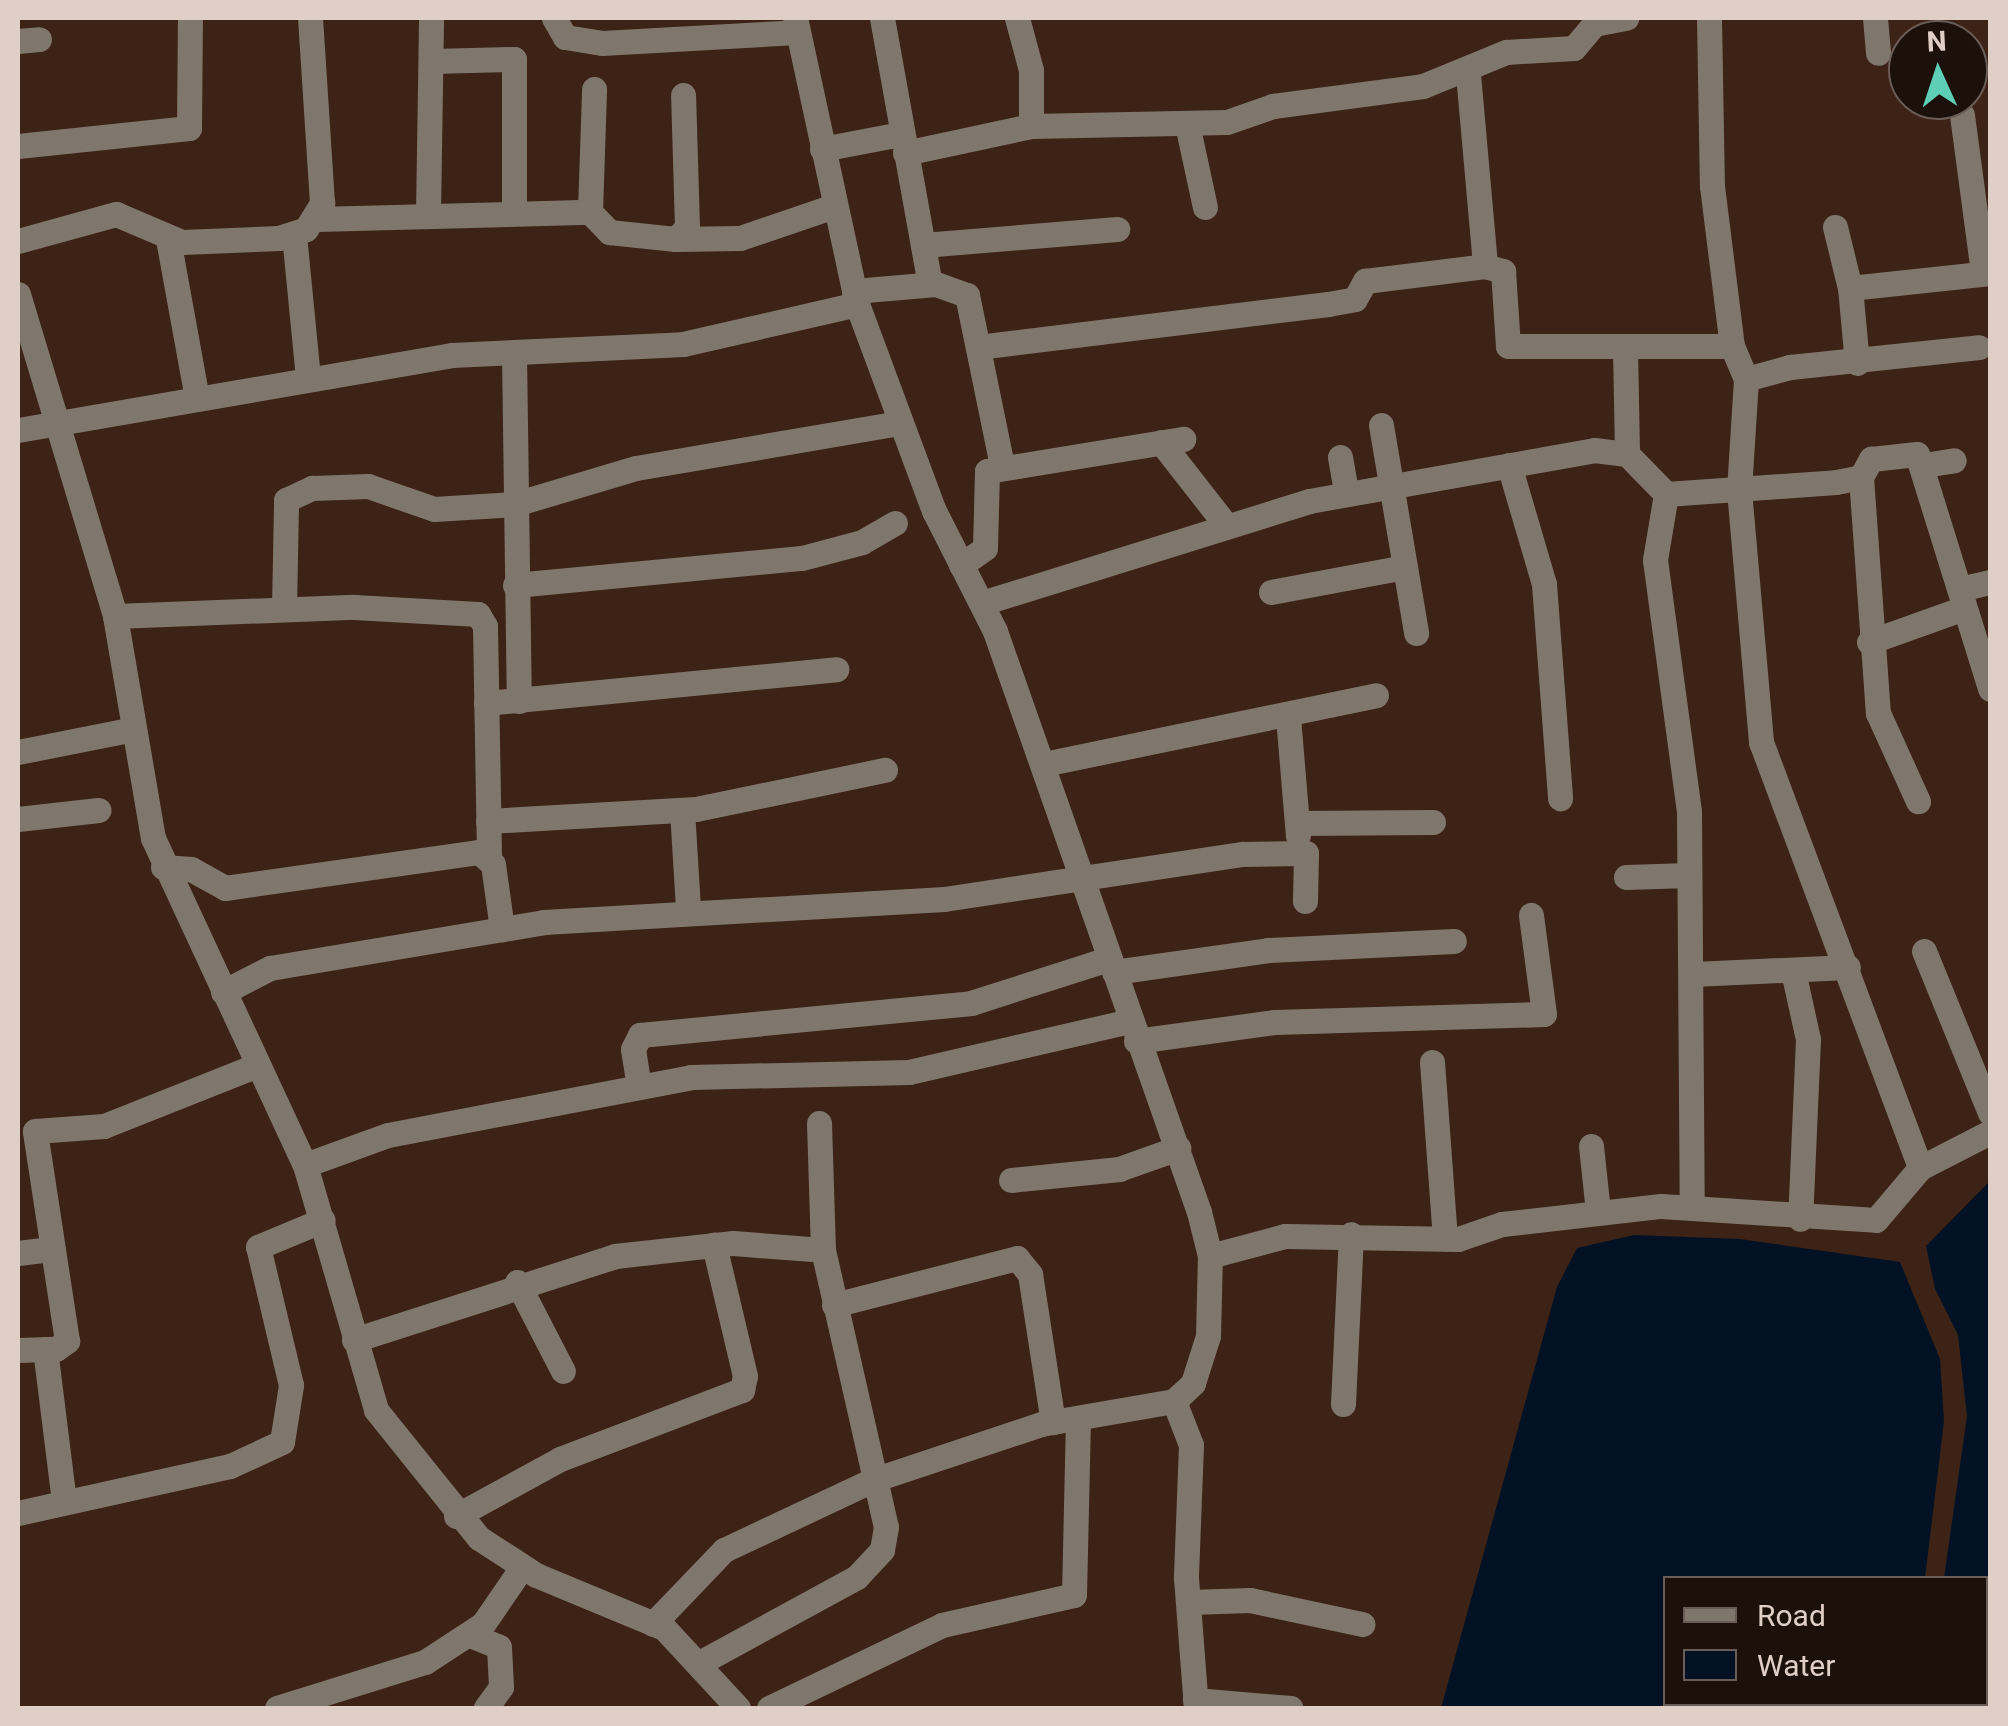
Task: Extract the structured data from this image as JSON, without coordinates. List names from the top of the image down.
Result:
{
  "legend": ["Road", "Water"],
  "north": "top"
}
